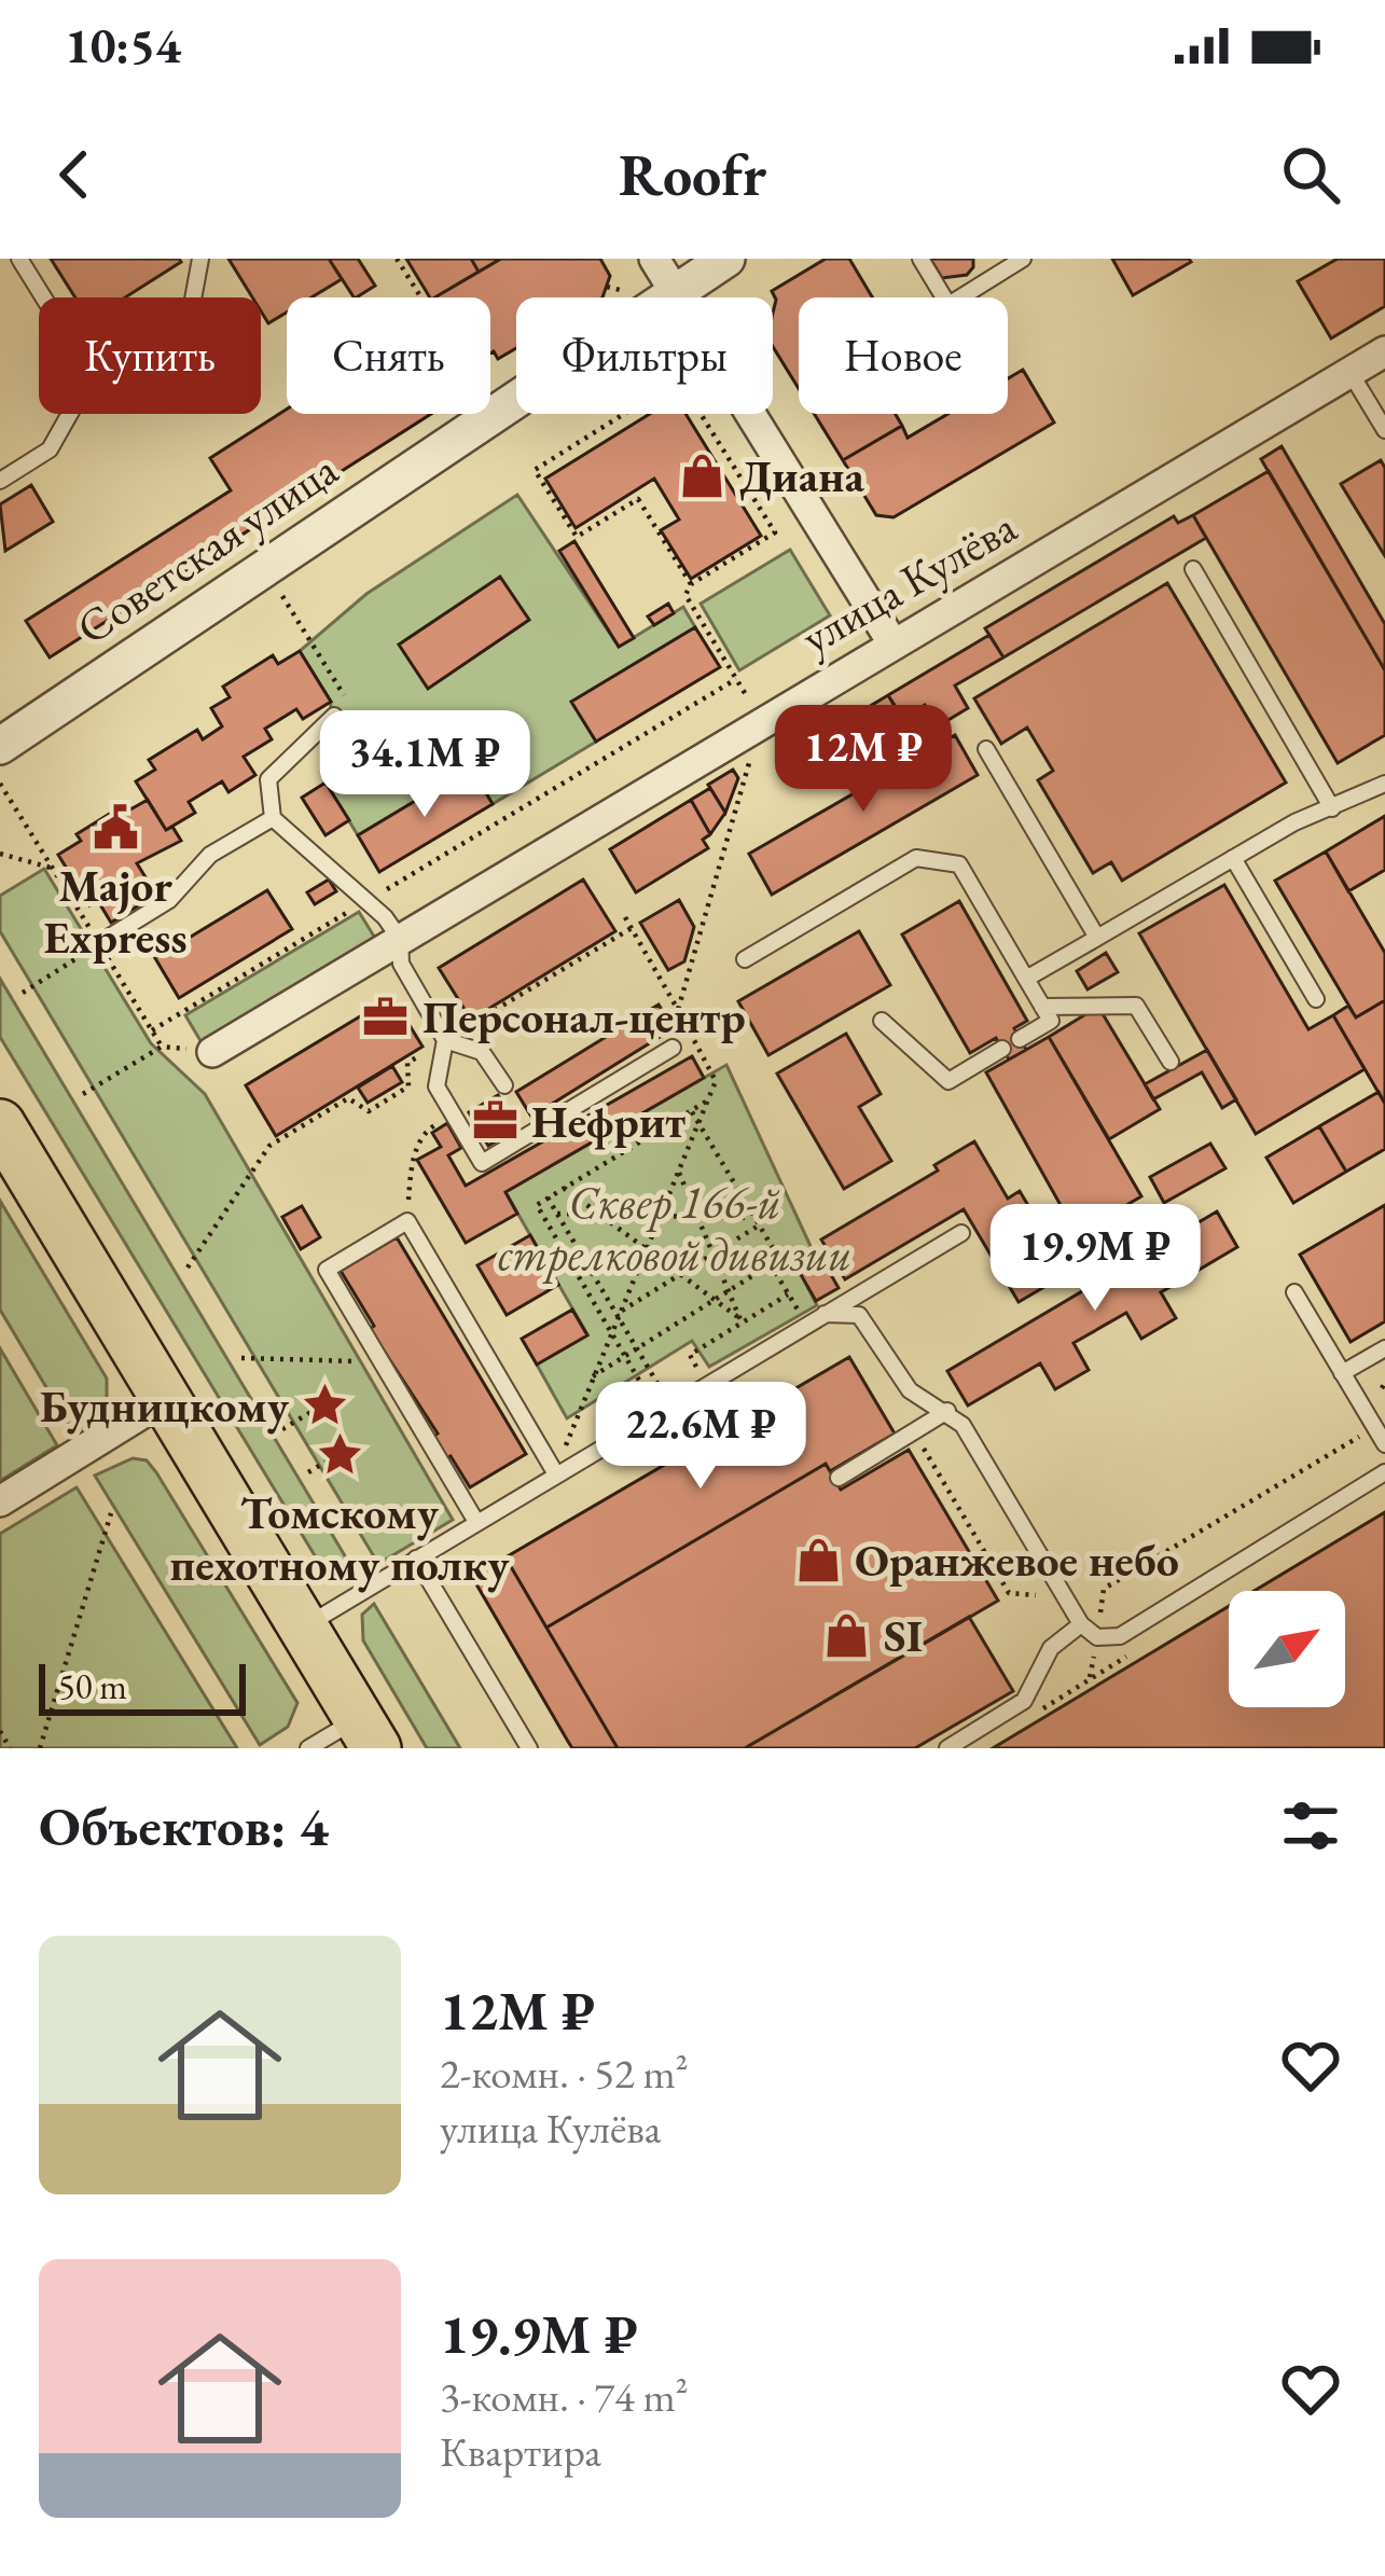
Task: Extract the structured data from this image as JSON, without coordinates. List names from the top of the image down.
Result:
{
  "streets": {
    "street": ["Советская улица", "улица Кулёва"]
  },
  "parks": ["Сквер 166-й стрелковой дивизии"],
  "places": {
    "shop": ["Диана", "Оранжевое небо", "SI"],
    "public building": ["Major Express"],
    "office": ["Персонал-центр", "Нефрит"],
    "place": ["Будницкому", "Томскому пехотному полку"]
  },
  "scale_bar": "50 m",
  "north": "top right",
  "page": {
    "status": "10:54",
    "header": "Roofr",
    "chip": [
      "Купить",
      "Снять",
      "Фильтры",
      "Новое"
    ],
    "price": [
      "12M ₽",
      "34.1M ₽",
      "19.9M ₽",
      "22.6M ₽"
    ],
    "scale": "50 m",
    "heading": "Объектов: 4",
    "list": [
      {
        "name": "12M ₽",
        "note": "2-комн. · 52 m² · улица Кулёва"
      },
      {
        "name": "19.9M ₽",
        "note": "3-комн. · 74 m² · Квартира"
      }
    ]
  }
}
